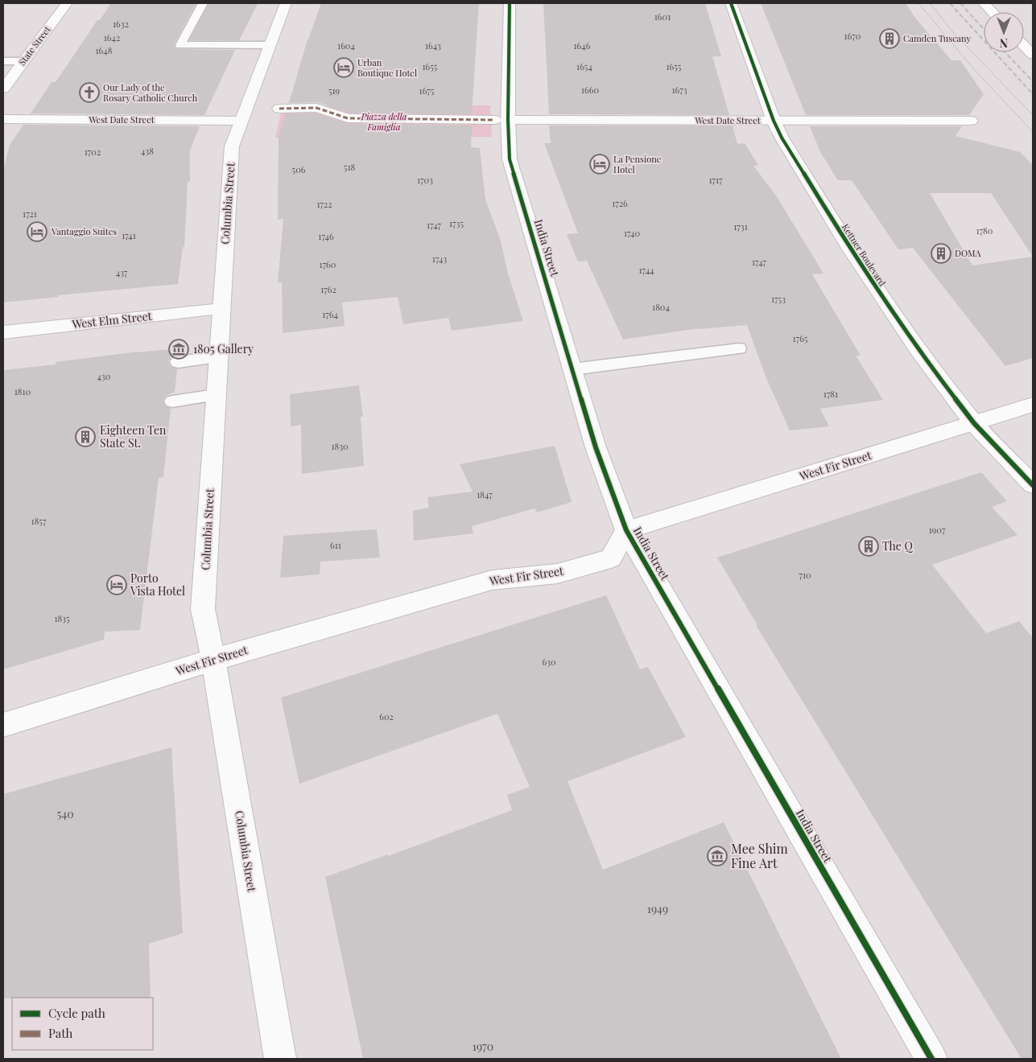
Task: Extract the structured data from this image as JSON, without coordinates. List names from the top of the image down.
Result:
{
  "streets": {
    "main road": [
      "State Street",
      "West Date Street",
      "Columbia Street",
      "India Street",
      "Kettner Boulevard",
      "West Elm Street",
      "West Fir Street"
    ]
  },
  "crossings": [
    ["West Date Street", "Columbia Street"],
    ["West Date Street", "India Street"],
    ["West Date Street", "Kettner Boulevard"],
    ["Columbia Street", "West Elm Street"],
    ["Columbia Street", "West Fir Street"],
    ["India Street", "West Fir Street"],
    ["Kettner Boulevard", "West Fir Street"]
  ],
  "parks": ["Piazza della Famiglia"],
  "places": {
    "building": [
      "Camden Tuscany",
      "DOMA",
      "Eighteen Ten State St.",
      "The Q"
    ],
    "hotel": [
      "Urban Boutique Hotel",
      "La Pensione Hotel",
      "Vantaggio Suites",
      "Porto Vista Hotel"
    ],
    "church": ["Our Lady of the Rosary Catholic Church"],
    "museum": ["1805 Gallery", "Mee Shim Fine Art"]
  },
  "house_numbers": [
    "1601",
    "1632",
    "1670",
    "1642",
    "1604",
    "1643",
    "1646",
    "1648",
    "1655",
    "1654",
    "1655",
    "1660",
    "1673",
    "519",
    "1675",
    "438",
    "1702",
    "518",
    "506",
    "1703",
    "1717",
    "1726",
    "1722",
    "1721",
    "1735",
    "1747",
    "1731",
    "1780",
    "1740",
    "1741",
    "1746",
    "1743",
    "1747",
    "1760",
    "1744",
    "437",
    "1762",
    "1753",
    "1804",
    "1764",
    "1765",
    "430",
    "1810",
    "1781",
    "1830",
    "1847",
    "1857",
    "1907",
    "611",
    "710",
    "1835",
    "630",
    "602",
    "540",
    "1949",
    "1970"
  ],
  "legend": ["Cycle path", "Path"],
  "north": "bottom"
}
